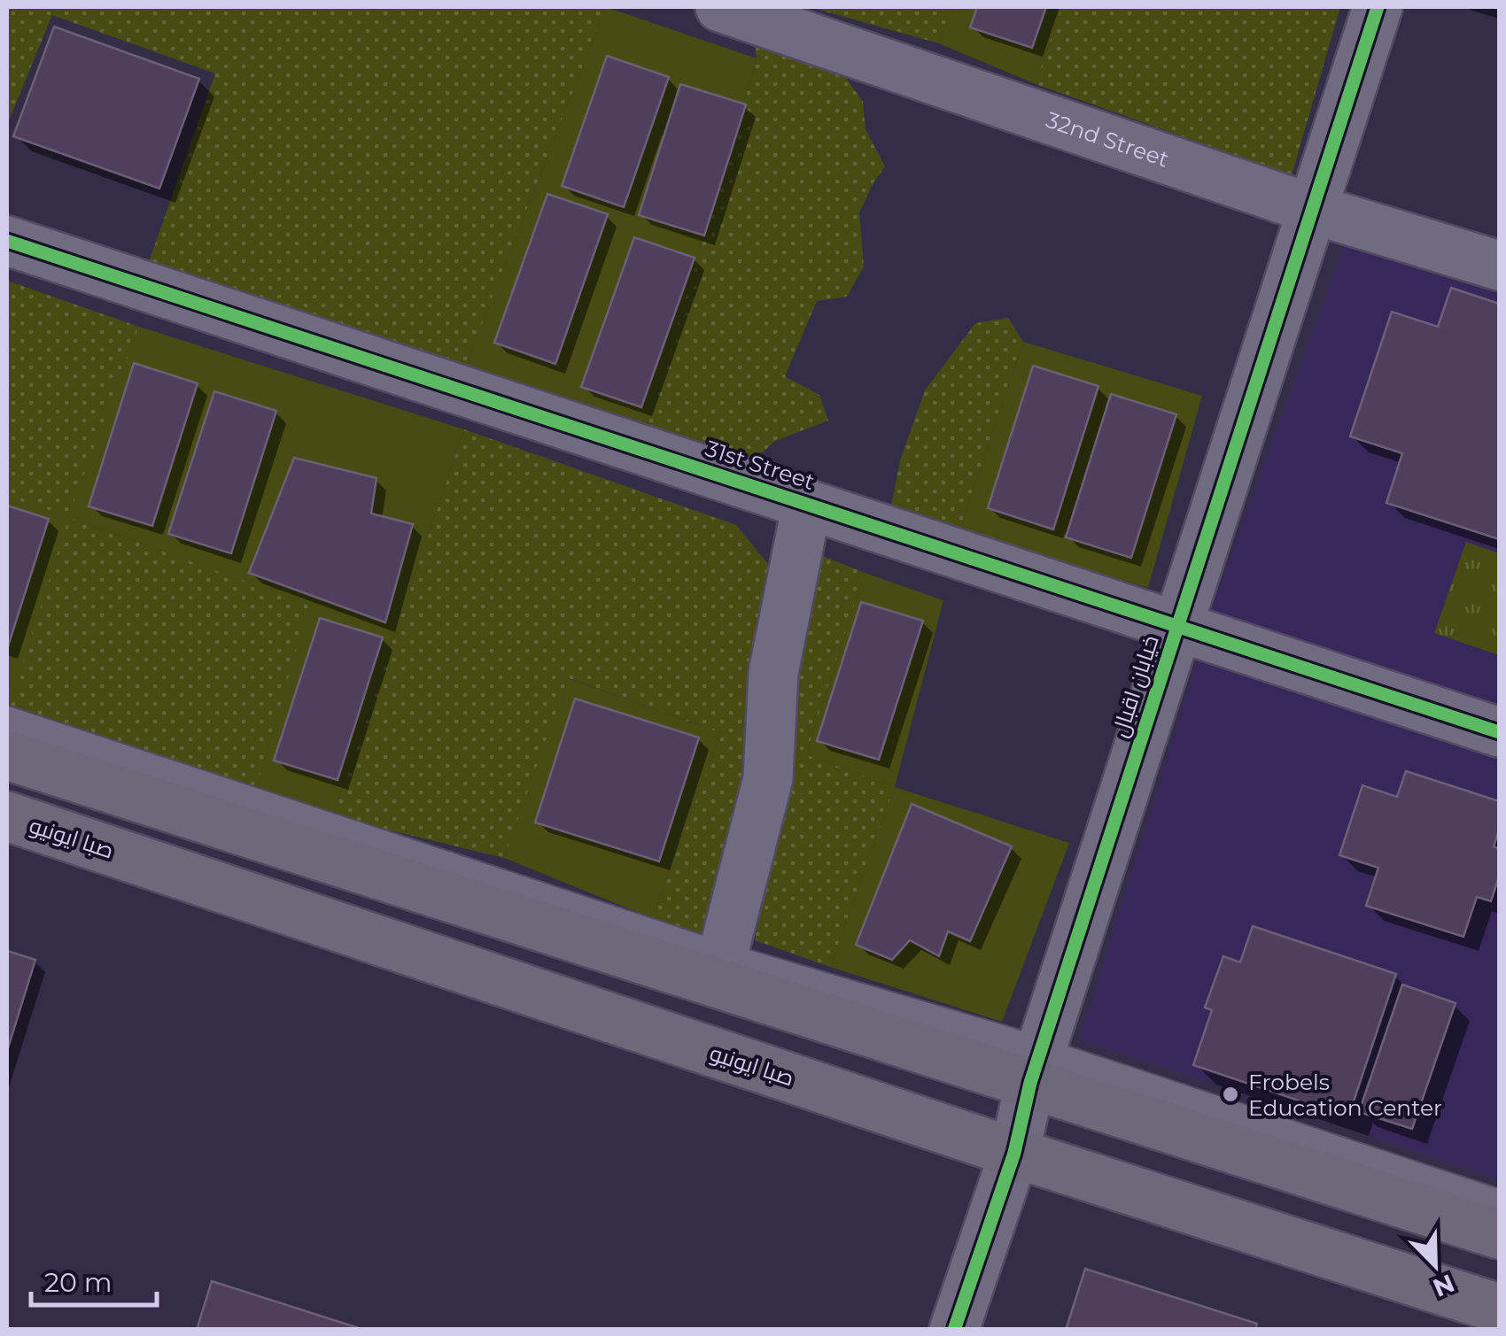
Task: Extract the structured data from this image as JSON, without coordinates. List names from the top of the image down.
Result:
{
  "streets": {
    "main road": ["صبا ایونیو"],
    "street": ["32nd Street", "31st Street", "خیابان اقبال"]
  },
  "crossings": [
    ["32nd Street", "خیابان اقبال"],
    ["31st Street", "خیابان اقبال"],
    ["خیابان اقبال", "صبا ایونیو"]
  ],
  "places": ["Frobels Education Center"],
  "scale_bar": "20 m",
  "north": "bottom right"
}
